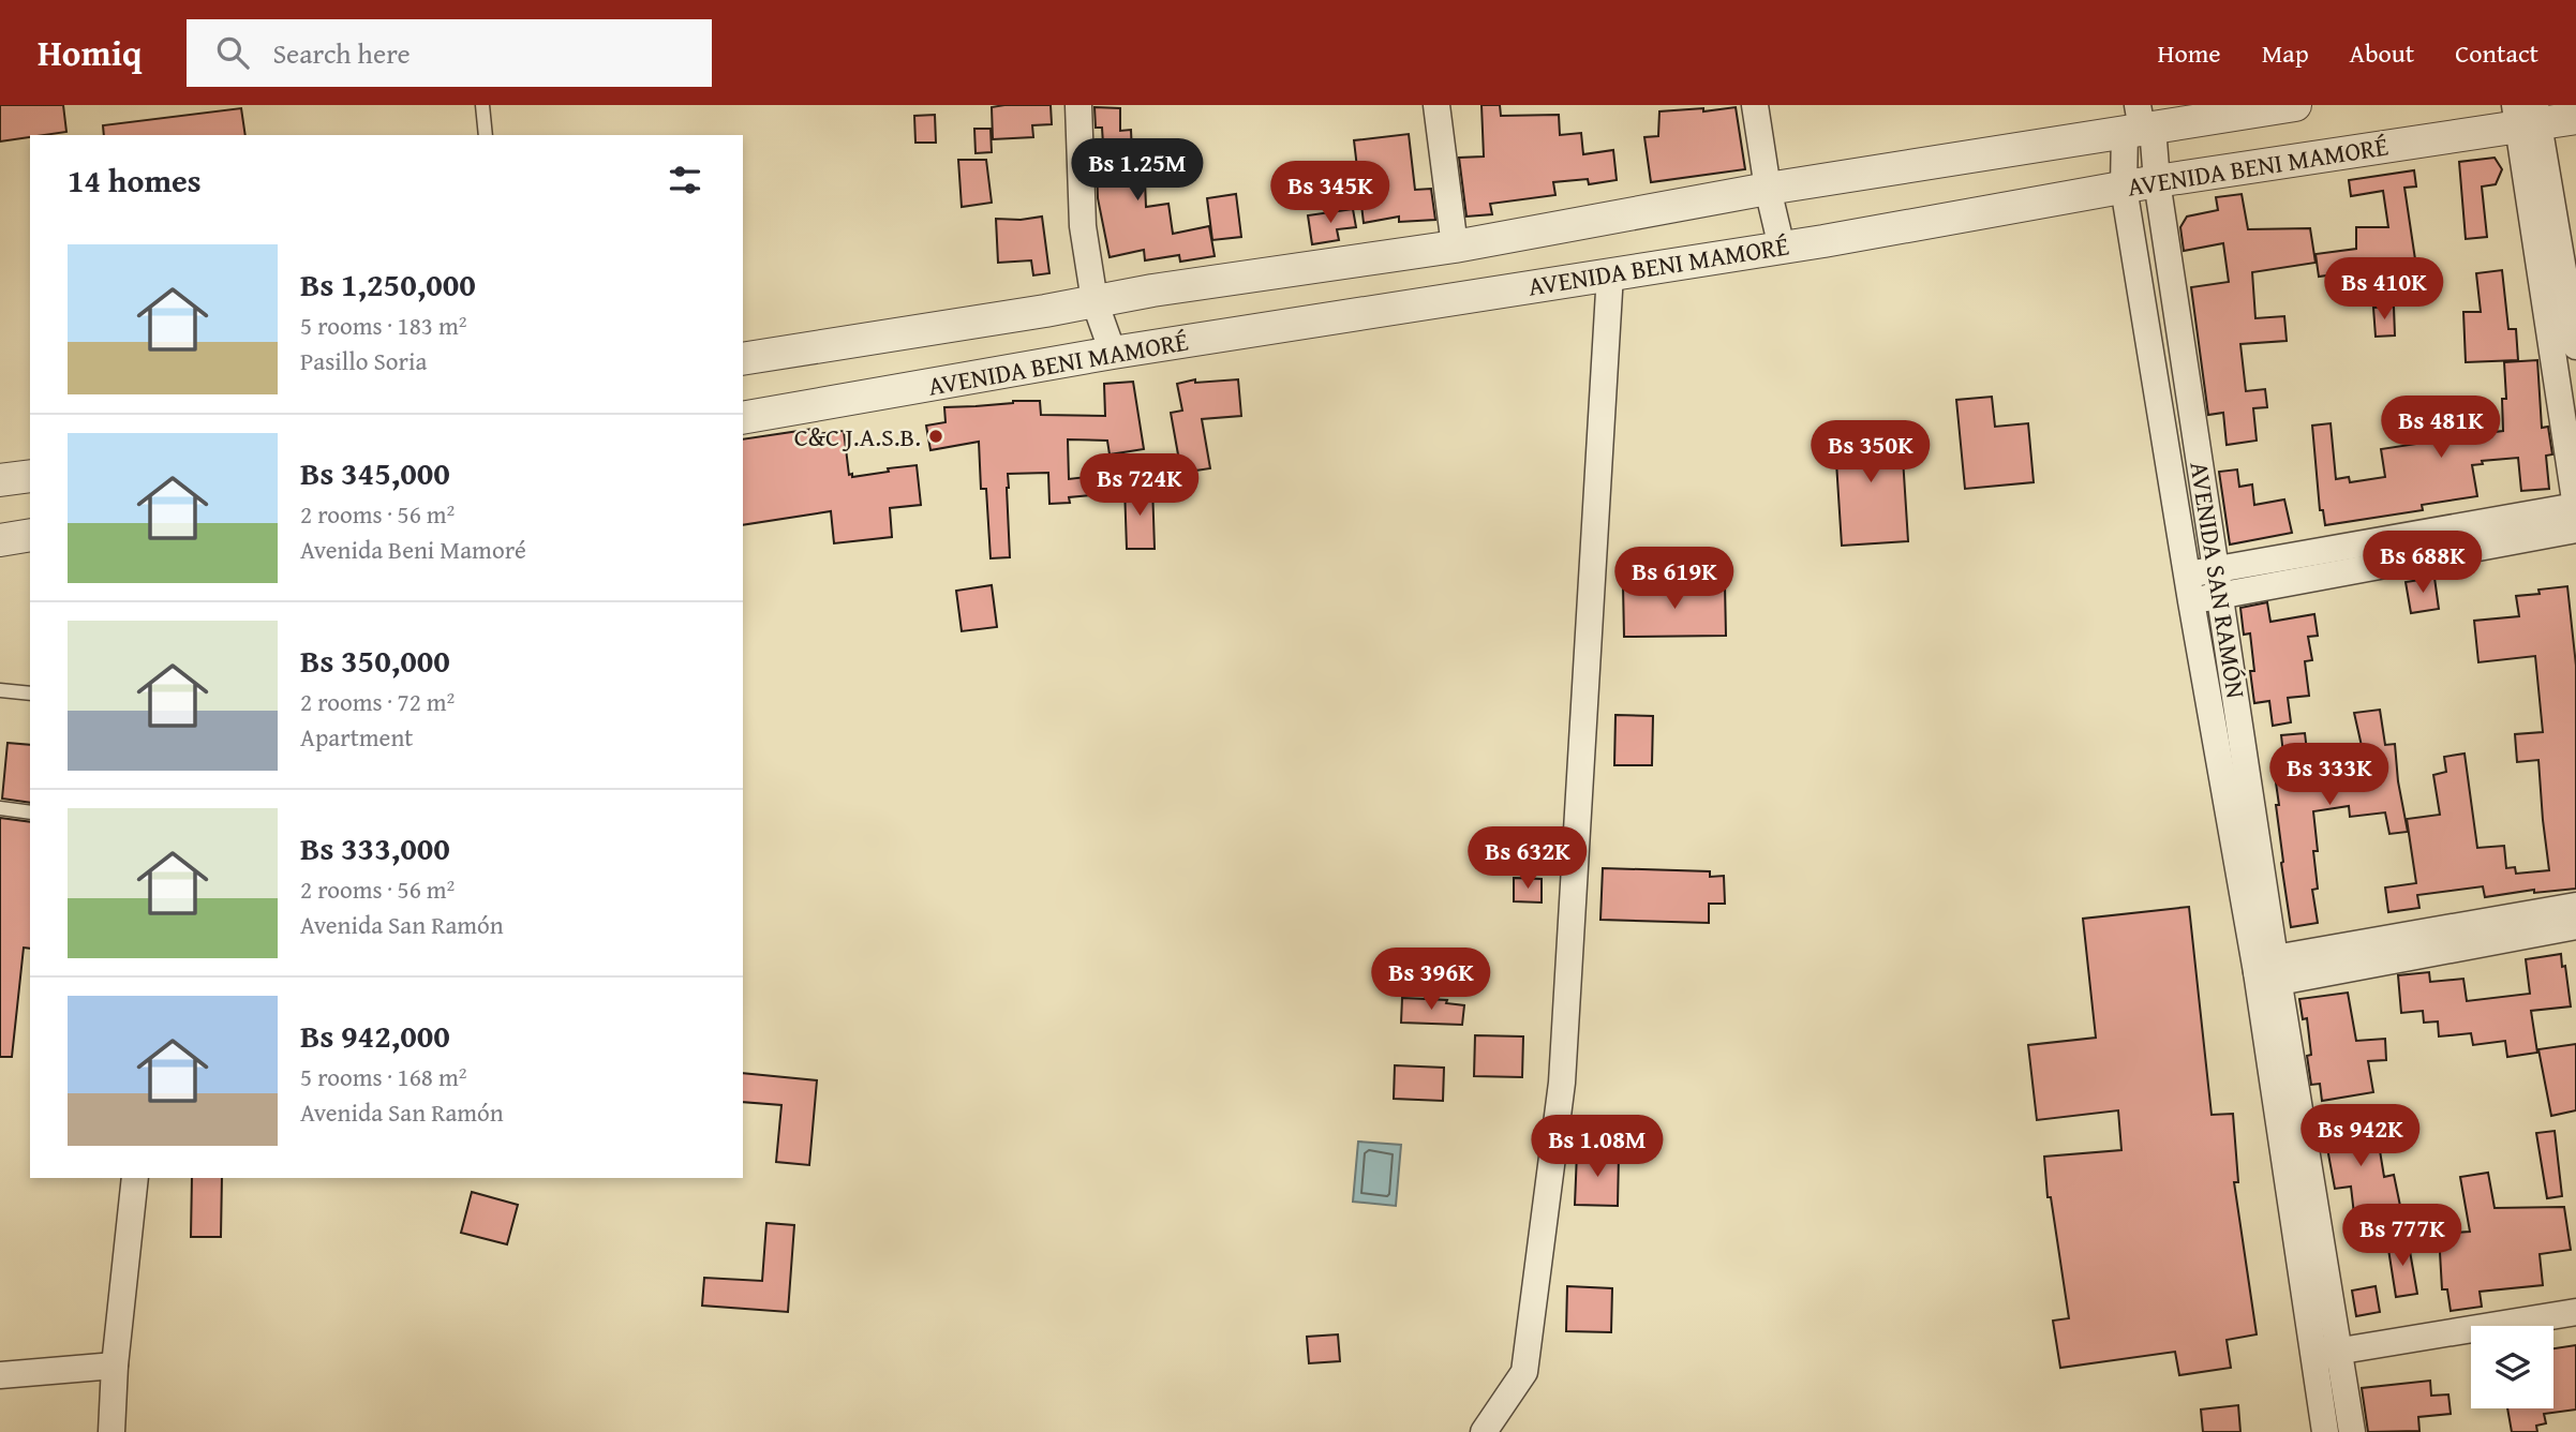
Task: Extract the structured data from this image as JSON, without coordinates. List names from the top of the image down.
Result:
{
  "streets": {
    "street": ["AVENIDA BENI MAMORÉ", "AVENIDA SAN RAMÓN"]
  },
  "crossings": [
    ["AVENIDA BENI MAMORÉ", "AVENIDA SAN RAMÓN"]
  ],
  "places": ["C&C J.A.S.B."],
  "page": {
    "header": "Homiq",
    "search": "Search here",
    "nav": [
      "Home",
      "Map",
      "About",
      "Contact"
    ],
    "heading": "14 homes",
    "price": [
      "Bs 1.25M",
      "Bs 345K",
      "Bs 410K",
      "Bs 481K",
      "Bs 350K",
      "Bs 724K",
      "Bs 688K",
      "Bs 619K",
      "Bs 333K",
      "Bs 632K",
      "Bs 396K",
      "Bs 942K",
      "Bs 1.08M",
      "Bs 777K"
    ],
    "list": [
      {
        "name": "Bs 1,250,000",
        "note": "5 rooms · 183 m² · Pasillo Soria"
      },
      {
        "name": "Bs 345,000",
        "note": "2 rooms · 56 m² · Avenida Beni Mamoré"
      },
      {
        "name": "Bs 350,000",
        "note": "2 rooms · 72 m² · Apartment"
      },
      {
        "name": "Bs 333,000",
        "note": "2 rooms · 56 m² · Avenida San Ramón"
      },
      {
        "name": "Bs 942,000",
        "note": "5 rooms · 168 m² · Avenida San Ramón"
      }
    ]
  }
}
